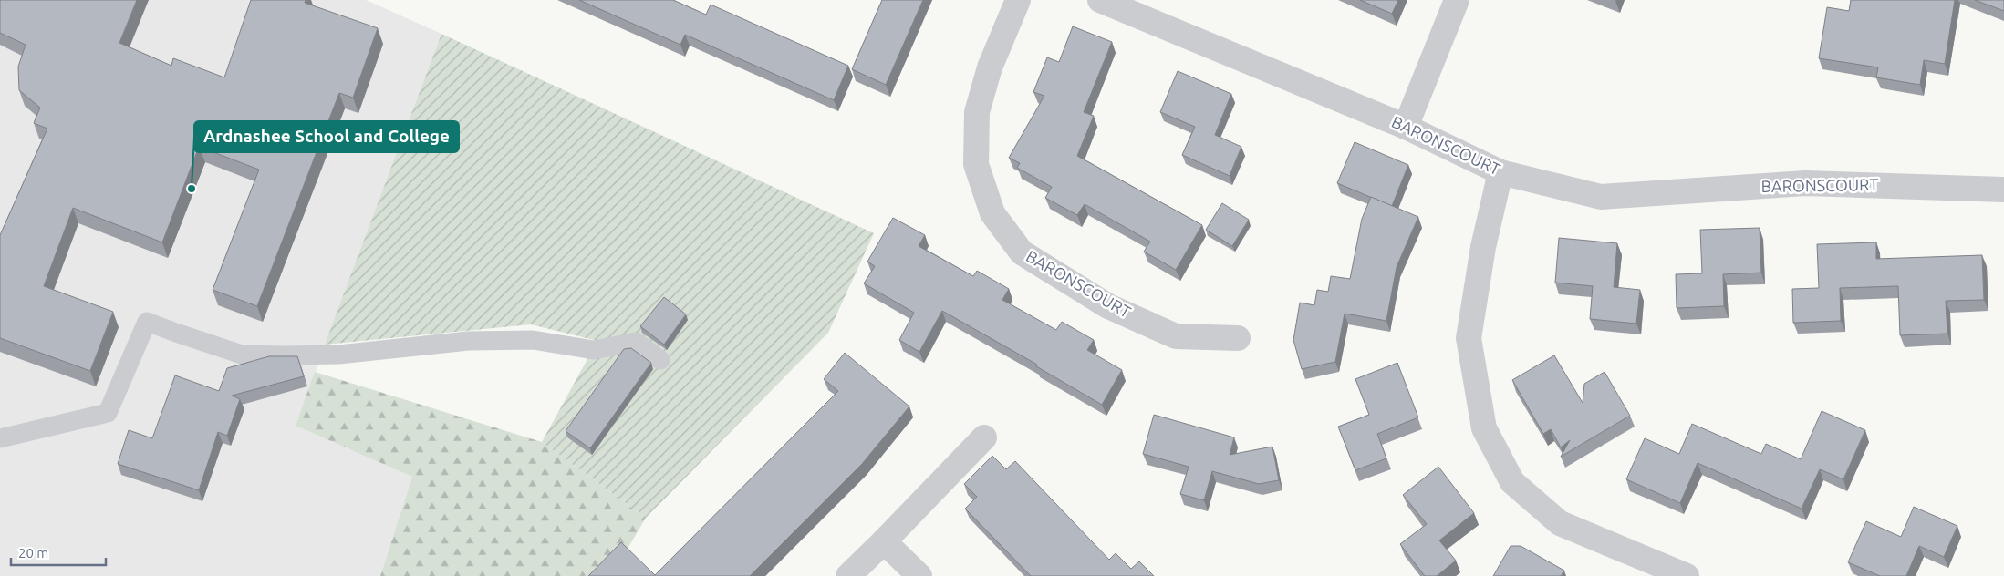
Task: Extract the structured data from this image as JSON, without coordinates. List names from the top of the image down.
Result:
{
  "streets": {
    "street": ["BARONSCOURT"]
  },
  "places": ["Ardnashee School and College"],
  "scale_bar": "20 m"
}
